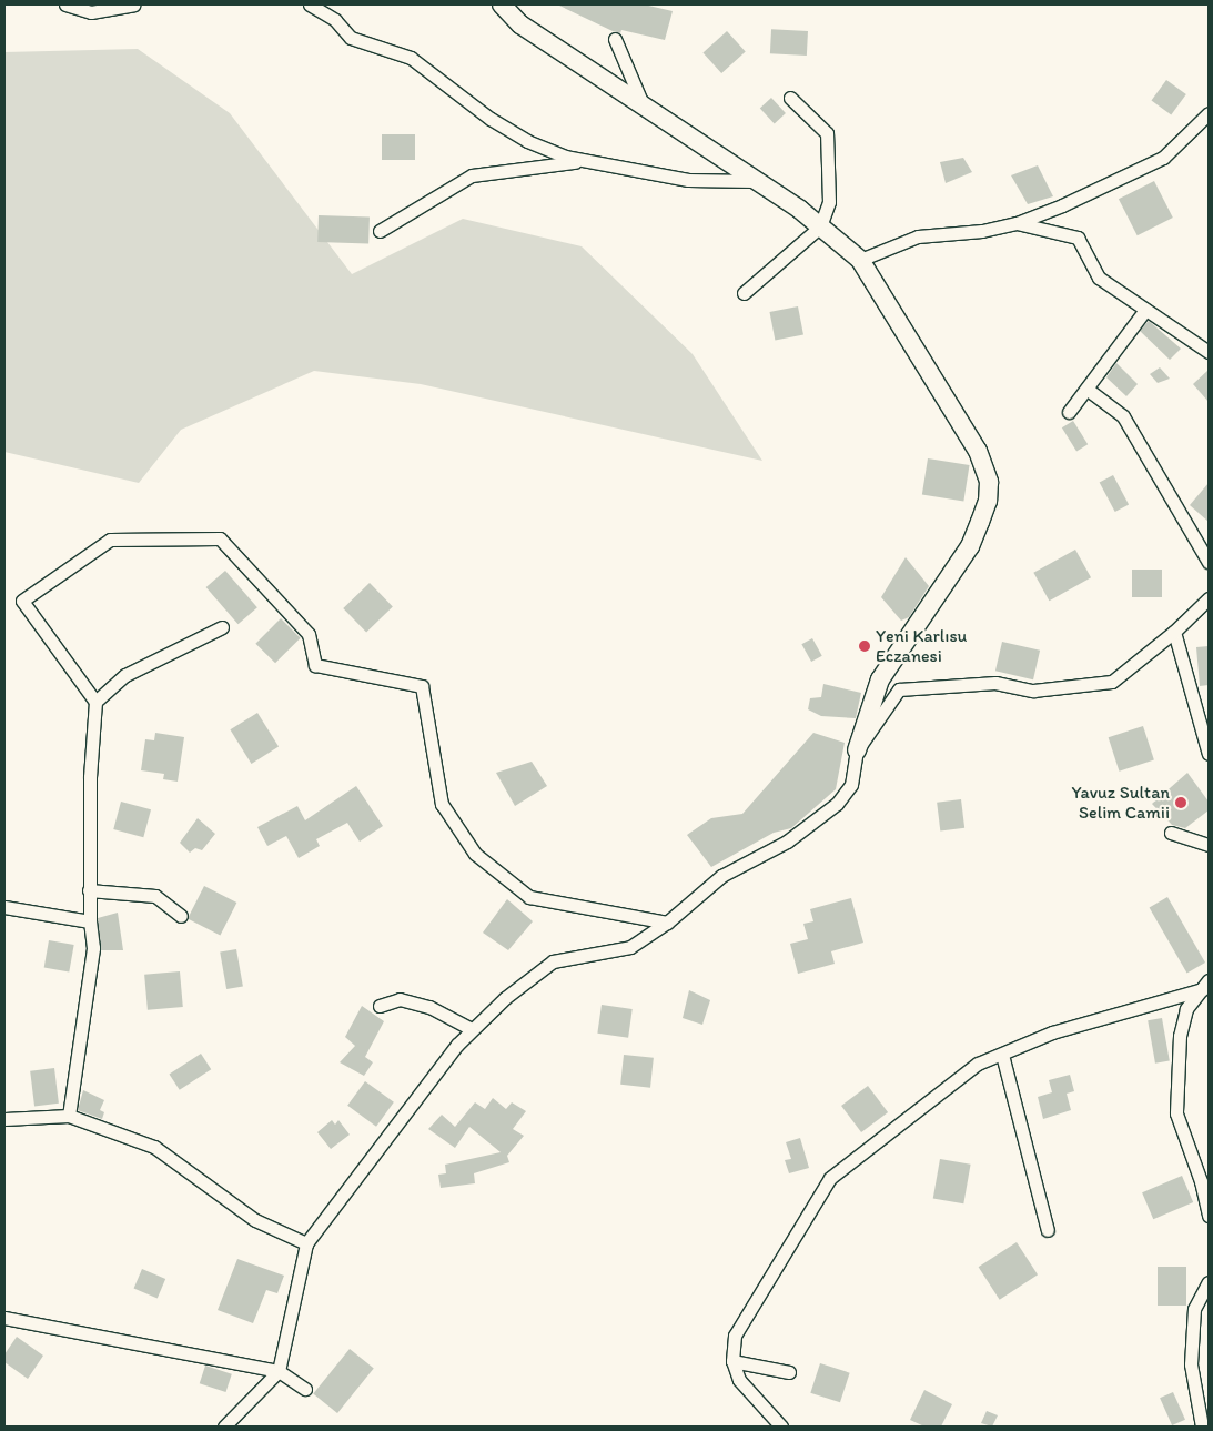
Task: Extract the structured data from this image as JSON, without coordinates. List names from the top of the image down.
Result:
{
  "places": ["Yeni Karlısu Eczanesi", "Yavuz Sultan Selim Camii"]
}
